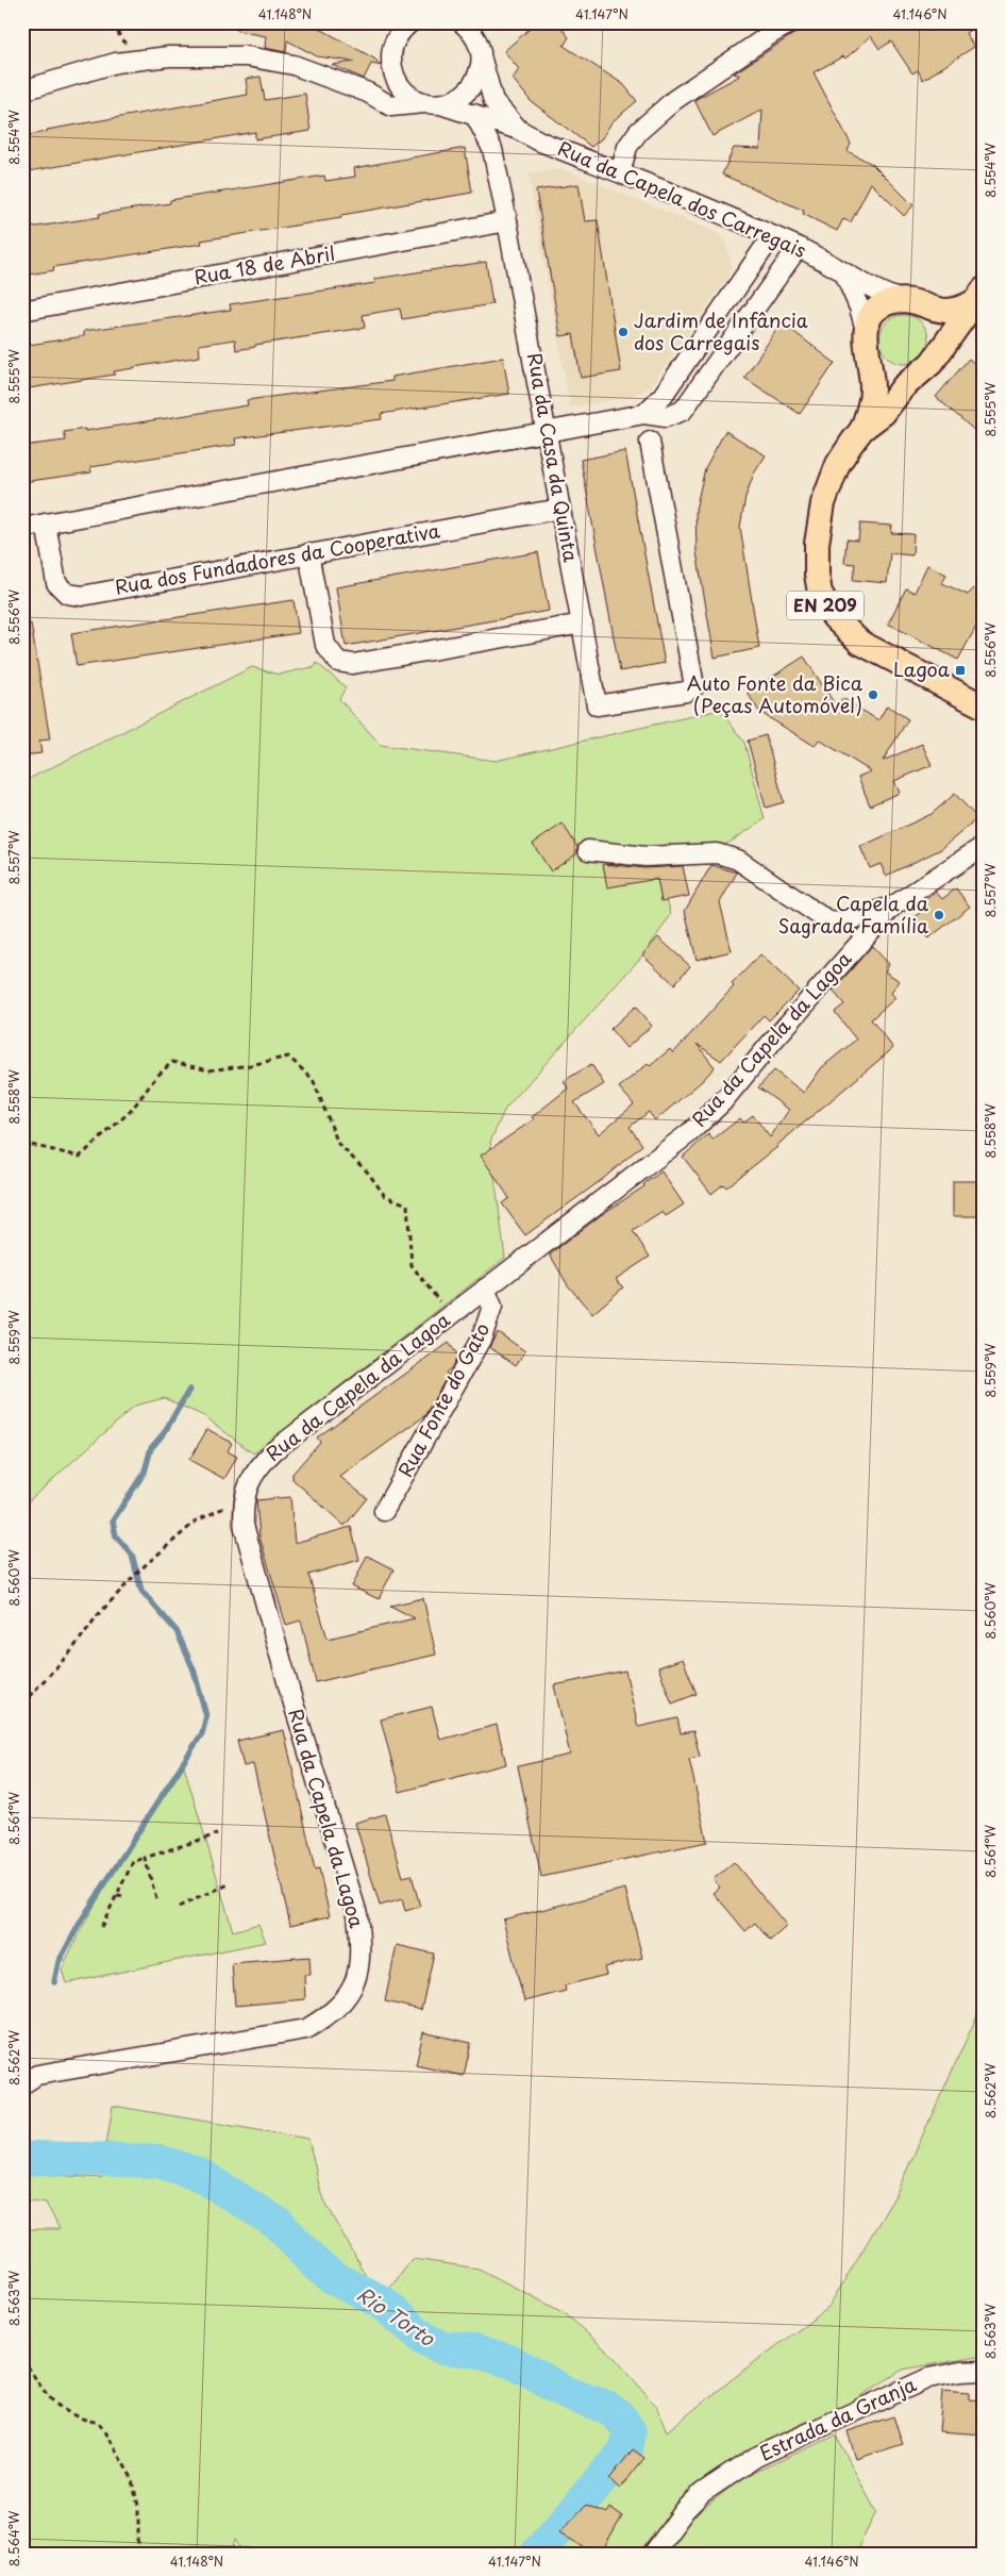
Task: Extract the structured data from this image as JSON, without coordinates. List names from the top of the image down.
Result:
{
  "streets": {
    "main road": ["EN 209"],
    "street": [
      "Rua da Capela dos Carregais",
      "Rua 18 de Abril",
      "Rua da Casa da Quinta",
      "Rua dos Fundadores da Cooperativa",
      "Rua da Capela da Lagoa",
      "Rua Fonte do Gato",
      "Estrada da Granja"
    ]
  },
  "crossings": [
    ["Rua da Capela dos Carregais", "Rua da Casa da Quinta"],
    ["Rua da Capela dos Carregais", "EN 209"],
    ["Rua 18 de Abril", "Rua da Casa da Quinta"],
    ["Rua da Casa da Quinta", "Rua dos Fundadores da Cooperativa"],
    ["Rua da Capela da Lagoa", "Rua Fonte do Gato"]
  ],
  "water": ["Rio Torto"],
  "places": {
    "other": ["Jardim de Infância dos Carregais", "Auto Fonte da Bica (Peças Automóvel)", "Capela da Sagrada Família"],
    "transit": ["Lagoa"]
  },
  "coordinates": [
    "41.148°N",
    "41.147°N",
    "41.146°N",
    "8.554°W",
    "8.555°W",
    "8.556°W",
    "8.557°W",
    "8.558°W",
    "8.559°W",
    "8.560°W",
    "8.561°W",
    "8.562°W",
    "8.563°W",
    "8.564°W"
  ]
}
